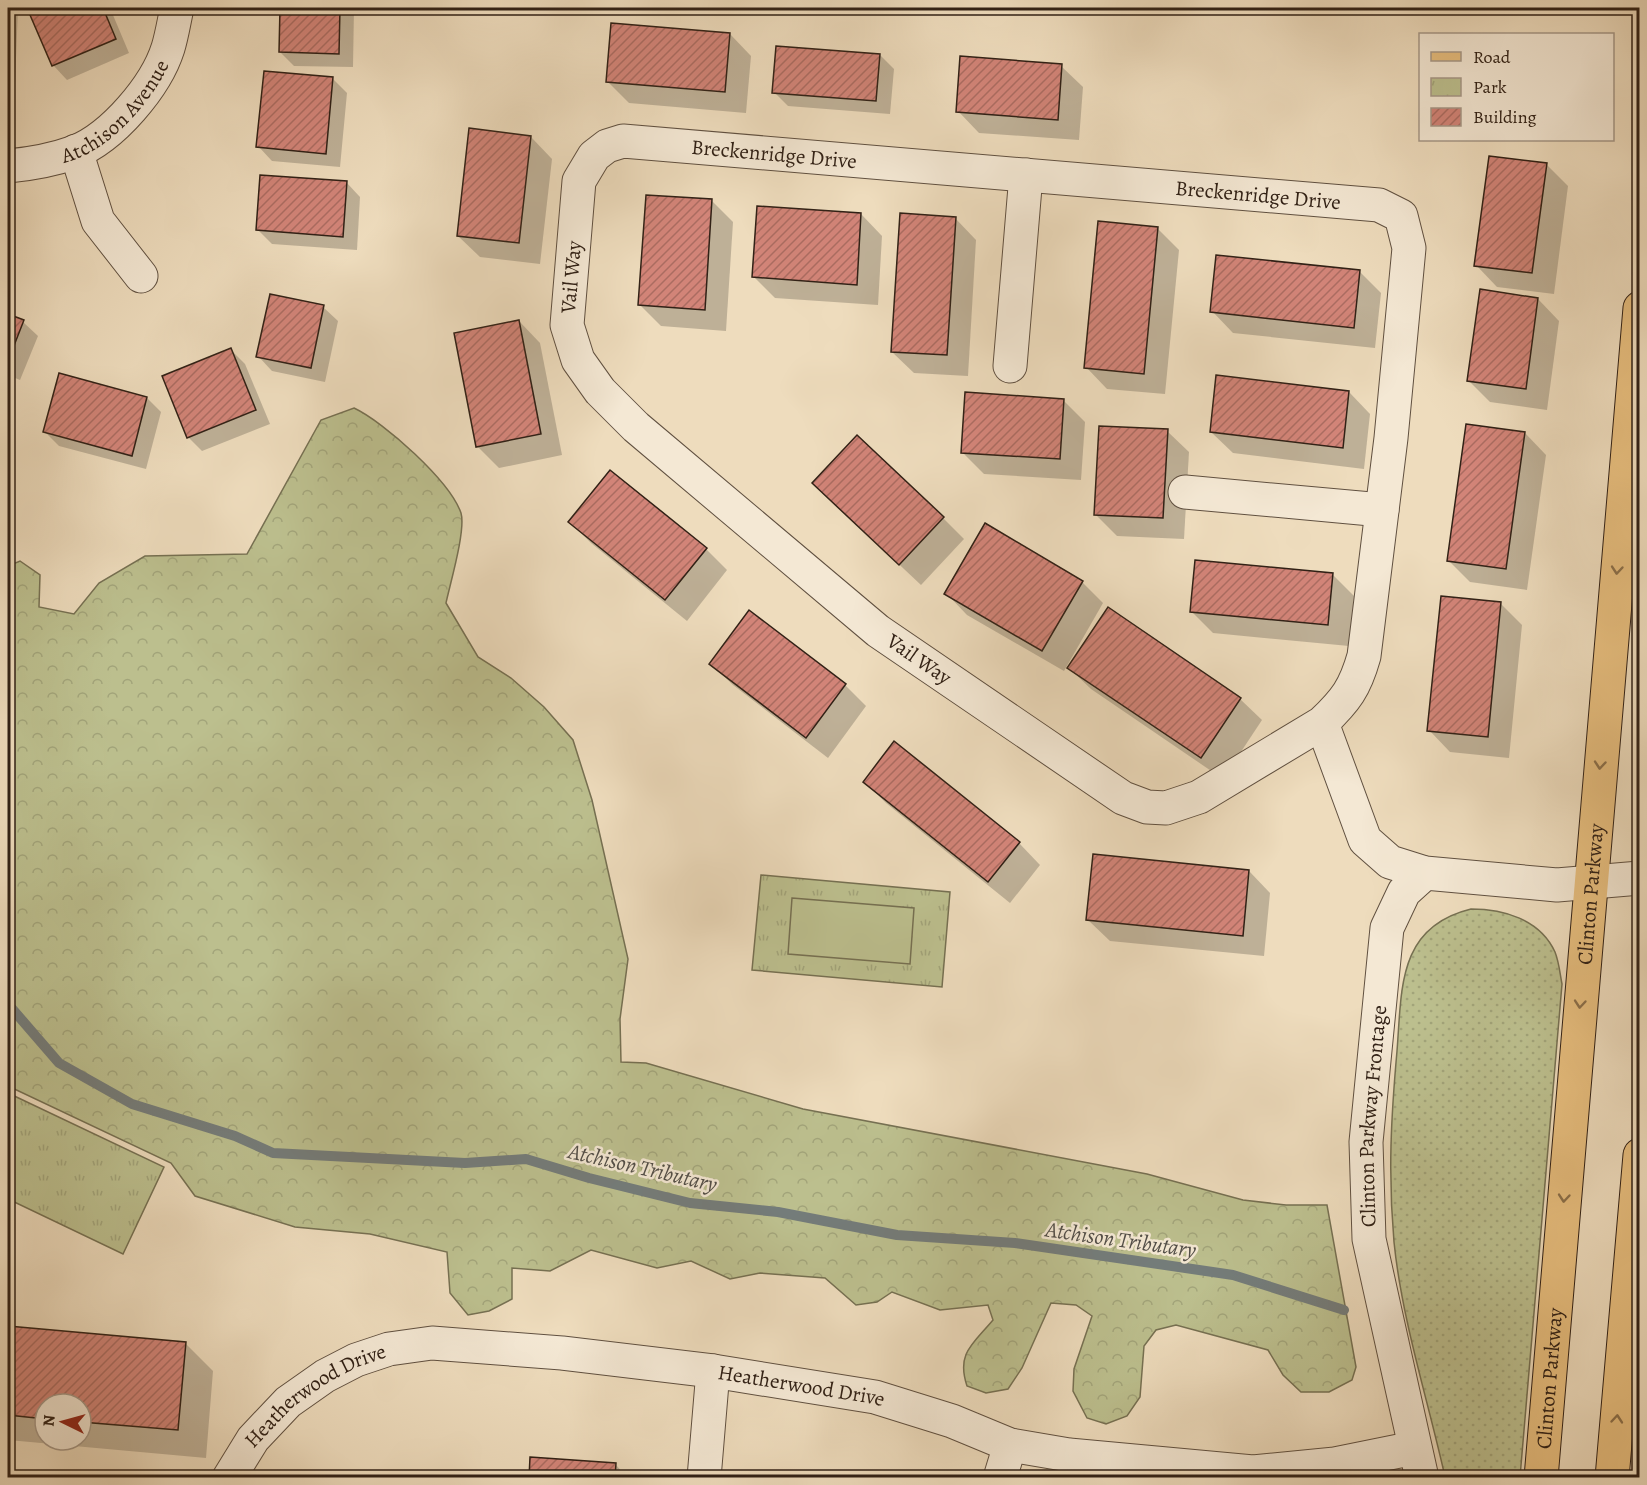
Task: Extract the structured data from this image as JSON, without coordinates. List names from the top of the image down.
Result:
{
  "streets": {
    "main road": ["Clinton Parkway"],
    "street": [
      "Atchison Avenue",
      "Breckenridge Drive",
      "Vail Way",
      "Clinton Parkway Frontage",
      "Heatherwood Drive"
    ]
  },
  "crossings": [
    ["Breckenridge Drive", "Vail Way"],
    ["Clinton Parkway Frontage", "Heatherwood Drive"]
  ],
  "one_way": ["Clinton Parkway"],
  "water": ["Atchison Tributary"],
  "legend": ["Road", "Park", "Building"],
  "north": "left"
}
